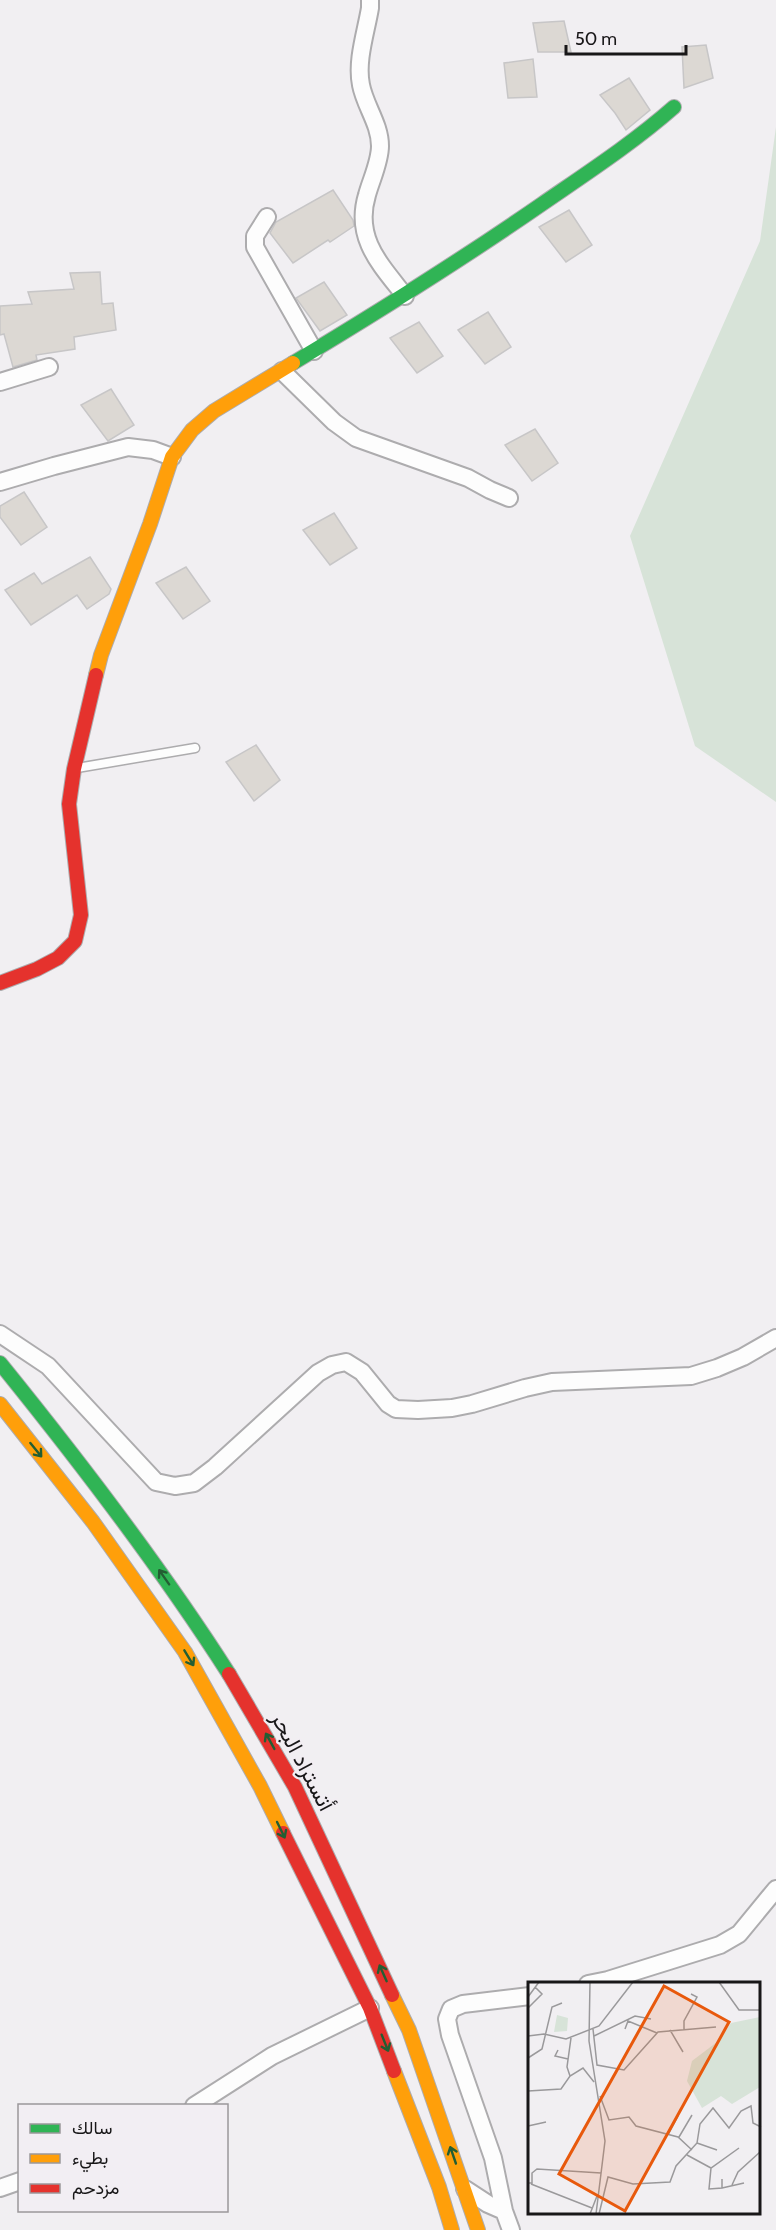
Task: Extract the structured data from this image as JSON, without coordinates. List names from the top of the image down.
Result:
{
  "streets": {
    "main road": ["أتستراد البحر"]
  },
  "legend": ["سالك", "بطيء", "مزدحم"],
  "scale_bar": "50 m"
}
